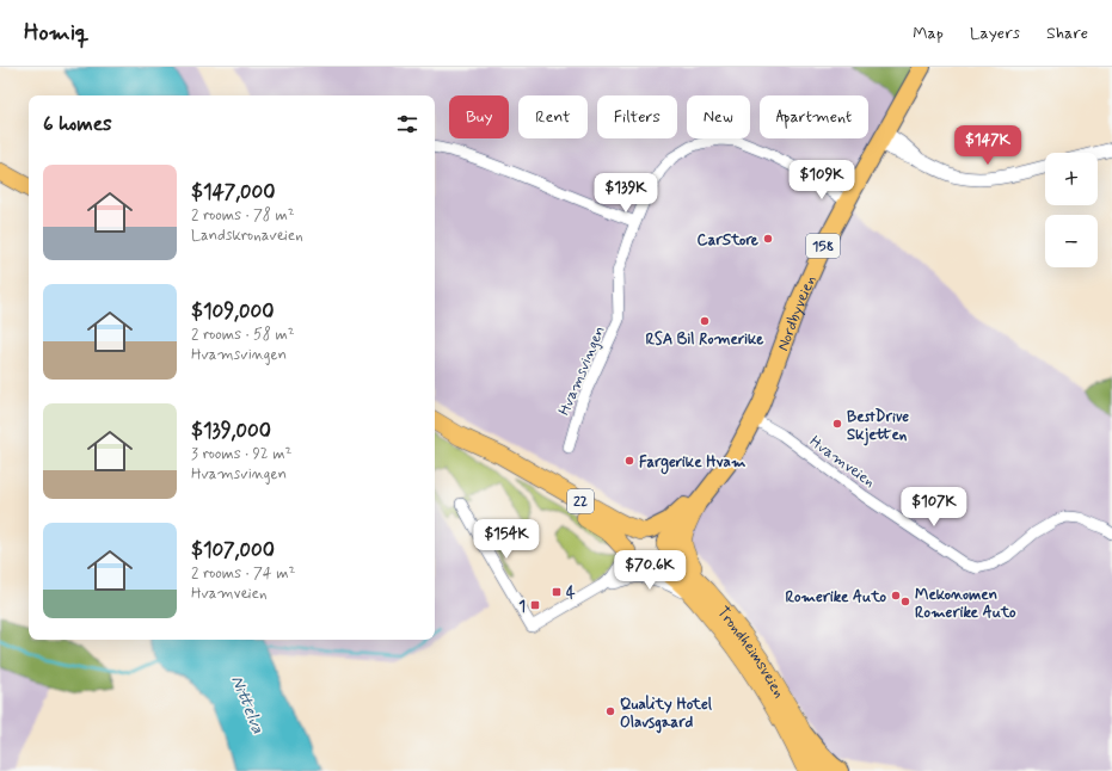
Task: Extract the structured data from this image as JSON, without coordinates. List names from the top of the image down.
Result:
{
  "streets": {
    "highway": ["22", "Trondheimsveien"],
    "main road": ["158", "Nordbyveien"],
    "street": ["Hvamsvingen", "Hvamveien"]
  },
  "crossings": [
    ["Nordbyveien", "Hvamsvingen"],
    ["Nordbyveien", "Hvamveien"],
    ["Nordbyveien", "22"],
    ["Nordbyveien", "Trondheimsveien"],
    ["22", "Trondheimsveien"]
  ],
  "water": ["Nittelva"],
  "places": {
    "other": [
      "CarStore",
      "RSA Bil Romerike",
      "BestDrive Skjetten",
      "Fargerike Hvam",
      "Romerike Auto",
      "Mekonomen Romerike Auto",
      "Quality Hotel Olavsgaard"
    ],
    "transit": ["4", "1"]
  },
  "page": {
    "header": "Homiq",
    "nav": ["Map", "Layers", "Share"],
    "chip": [
      "Buy",
      "Rent",
      "Filters",
      "New",
      "Apartment"
    ],
    "heading": "6 homes",
    "price": [
      "$147K",
      "$109K",
      "$139K",
      "$107K",
      "$154K",
      "$70.6K"
    ],
    "map_buttons": ["+", "−"],
    "list": [
      {
        "name": "$147,000",
        "note": "2 rooms · 78 m² · Landskronaveien"
      },
      {
        "name": "$109,000",
        "note": "2 rooms · 58 m² · Hvamsvingen"
      },
      {
        "name": "$139,000",
        "note": "3 rooms · 92 m² · Hvamsvingen"
      },
      {
        "name": "$107,000",
        "note": "2 rooms · 74 m² · Hvamveien"
      }
    ]
  }
}
